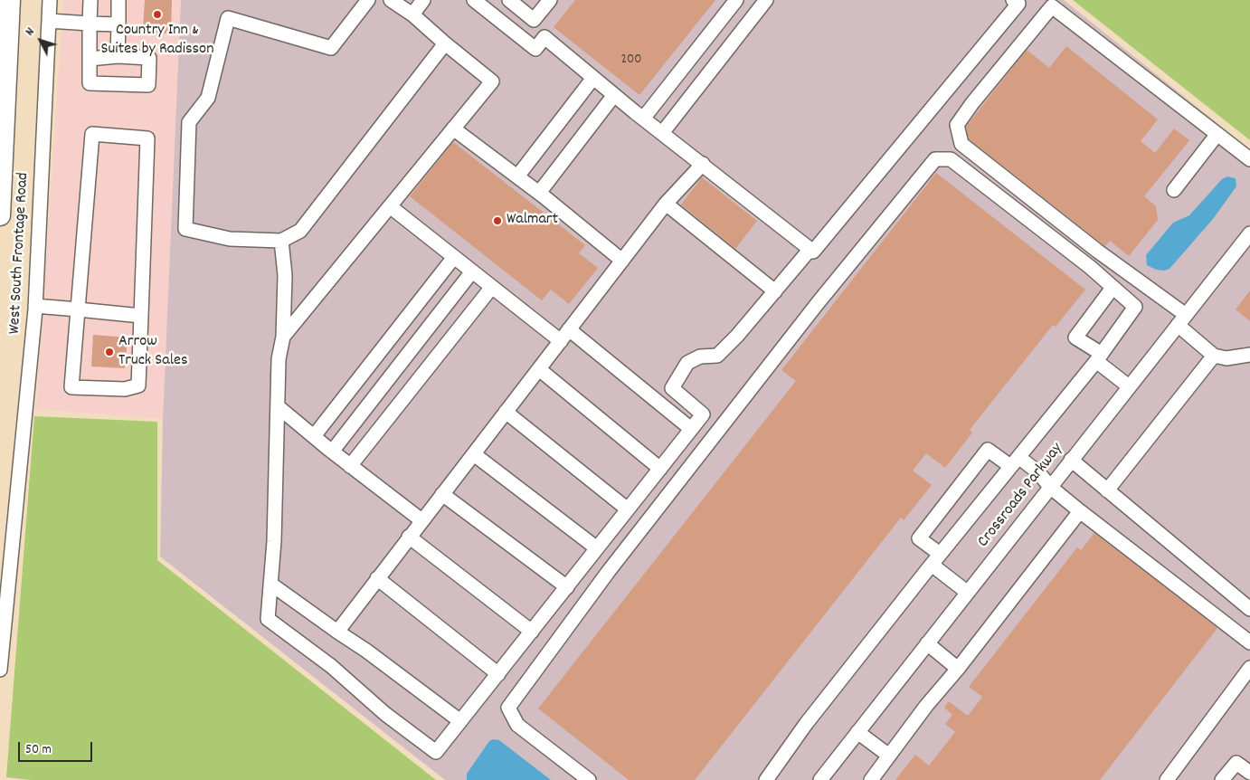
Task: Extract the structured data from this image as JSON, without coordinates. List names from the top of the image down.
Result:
{
  "streets": {
    "street": ["West South Frontage Road", "Crossroads Parkway"]
  },
  "places": ["Country Inn & Suites by Radisson", "Walmart", "Arrow Truck Sales"],
  "house_numbers": ["200"],
  "scale_bar": "50 m",
  "north": "top left"
}
